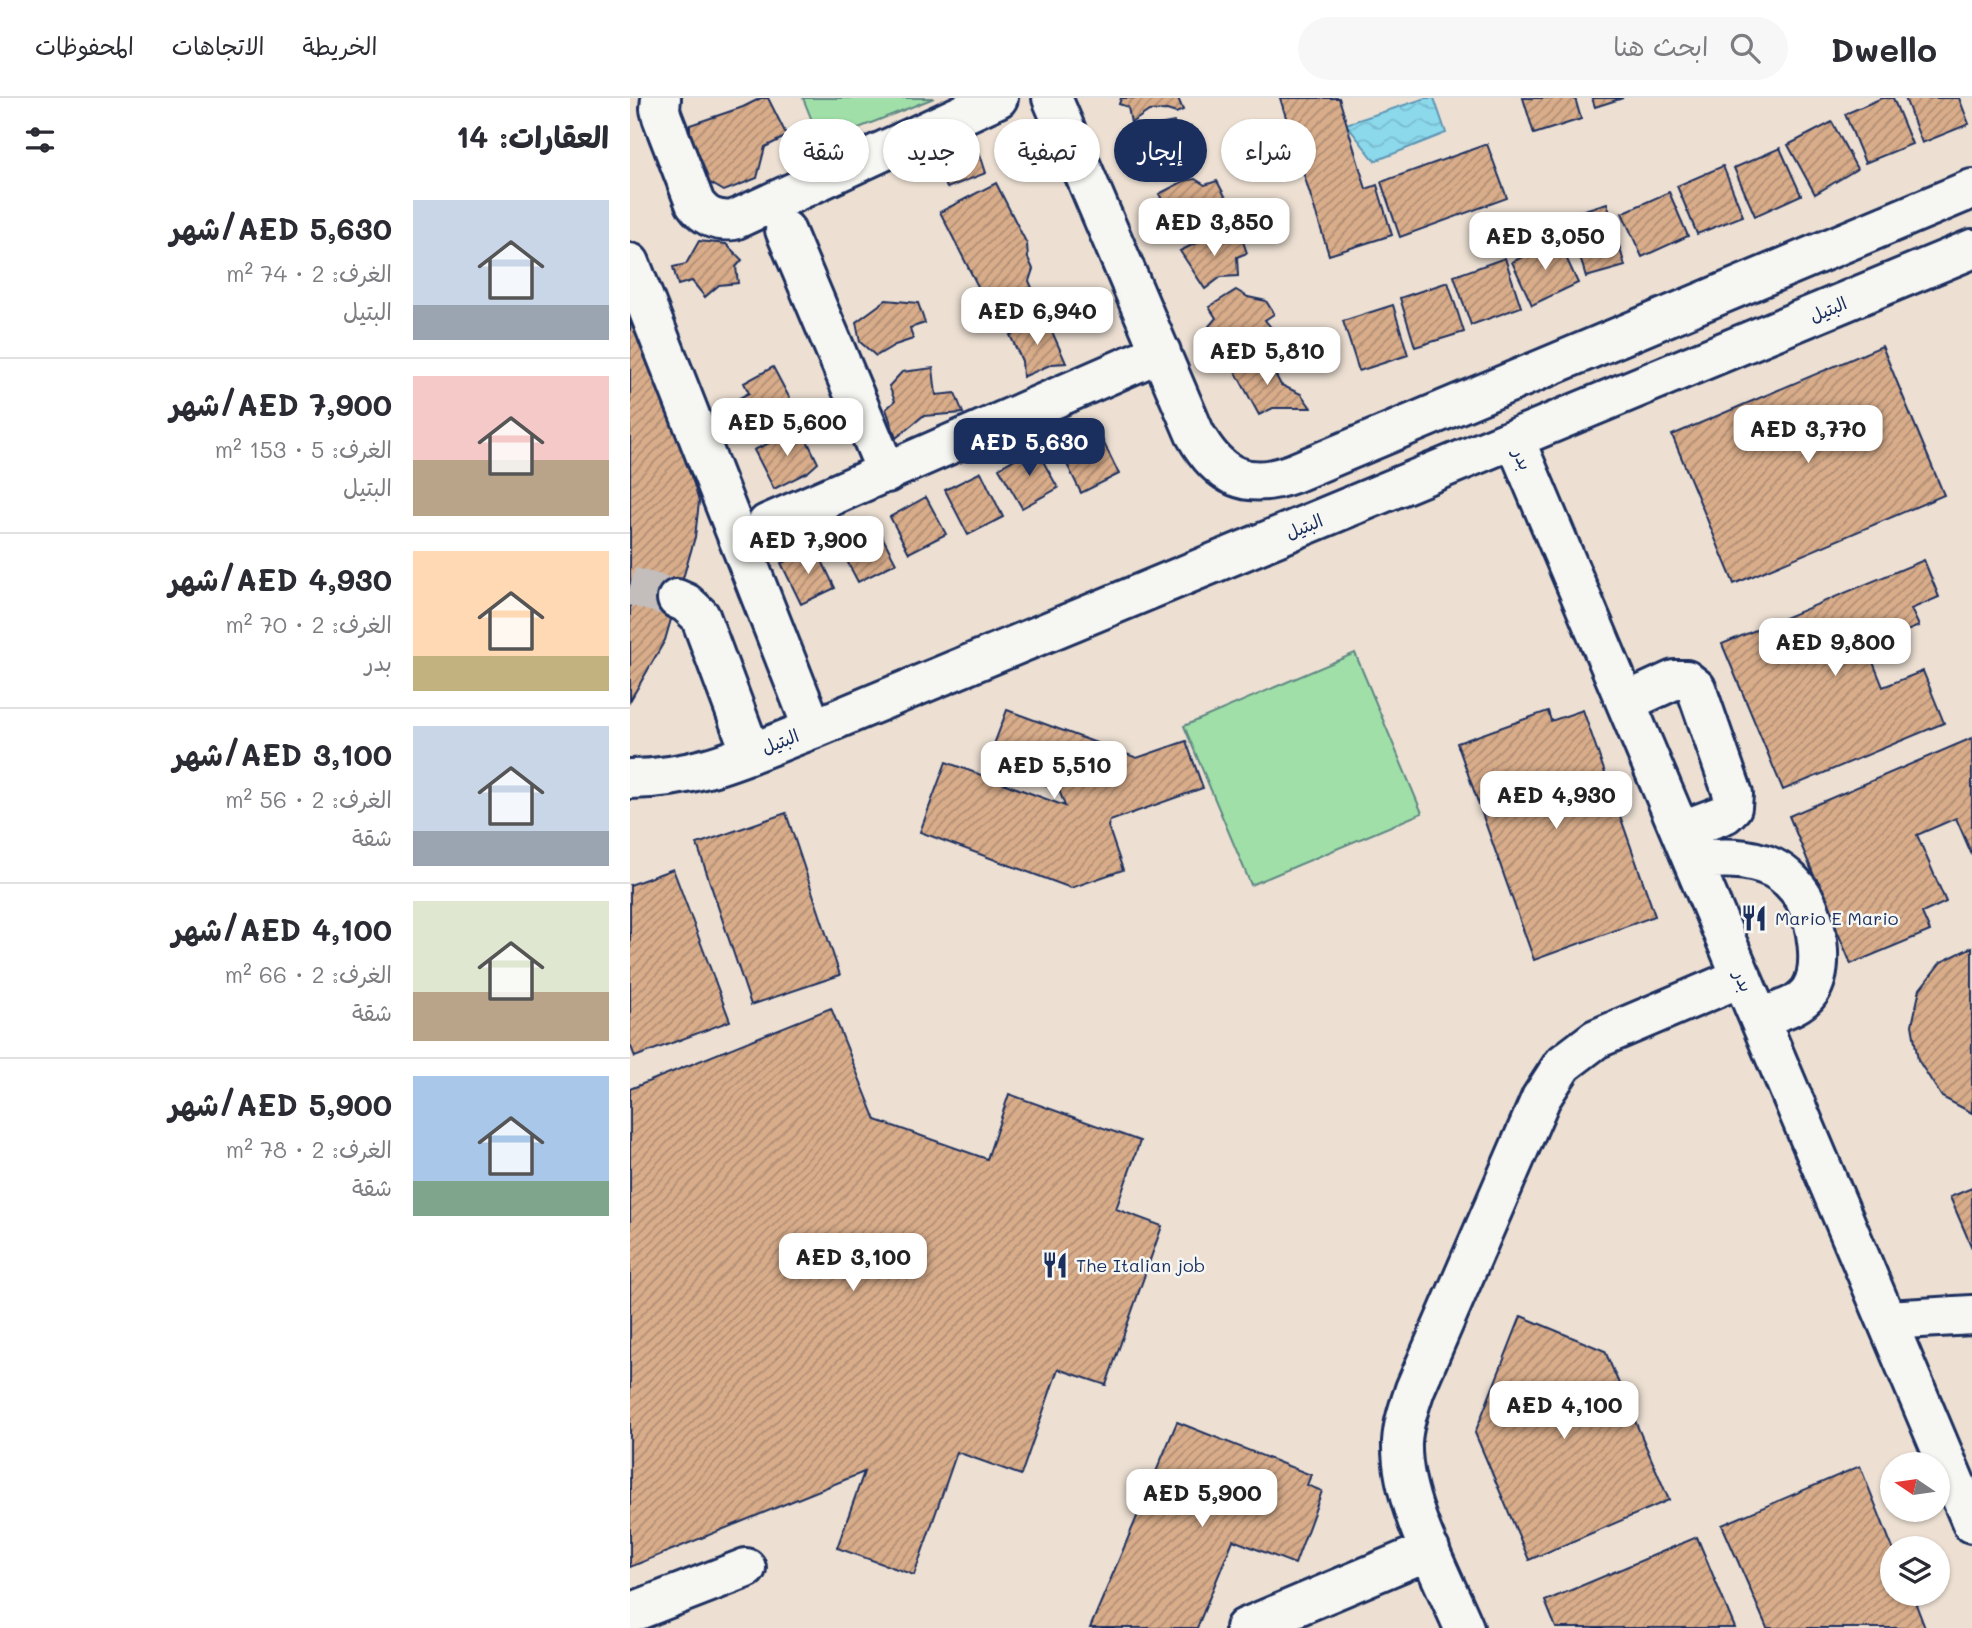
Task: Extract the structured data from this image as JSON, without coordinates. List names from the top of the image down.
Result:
{
  "streets": {
    "street": ["البتيل", "بدر"]
  },
  "crossings": [
    ["البتيل", "بدر"]
  ],
  "places": {
    "restaurant": ["Mario E Mario", "The Italian job"]
  },
  "north": "left",
  "page": {
    "header": "Dwello",
    "search": "ابحث هنا",
    "nav": ["الخريطة", "الاتجاهات", "المحفوظات"],
    "heading": "العقارات: 14",
    "chip": [
      "شراء",
      "إيجار",
      "تصفية",
      "جديد",
      "شقة"
    ],
    "list": [
      {
        "name": "AED 5,630/شهر",
        "note": "الغرف: 2 · 74 m² · البتيل"
      },
      {
        "name": "AED 7,900/شهر",
        "note": "الغرف: 5 · 153 m² · البتيل"
      },
      {
        "name": "AED 4,930/شهر",
        "note": "الغرف: 2 · 70 m² · بدر"
      },
      {
        "name": "AED 3,100/شهر",
        "note": "الغرف: 2 · 56 m² · شقة"
      },
      {
        "name": "AED 4,100/شهر",
        "note": "الغرف: 2 · 66 m² · شقة"
      },
      {
        "name": "AED 5,900/شهر",
        "note": "الغرف: 2 · 78 m² · شقة"
      }
    ],
    "price": [
      "AED 3,850",
      "AED 3,050",
      "AED 6,940",
      "AED 5,810",
      "AED 5,600",
      "AED 3,770",
      "AED 5,630",
      "AED 7,900",
      "AED 9,800",
      "AED 5,510",
      "AED 4,930",
      "AED 3,100",
      "AED 4,100",
      "AED 5,900"
    ]
  }
}
